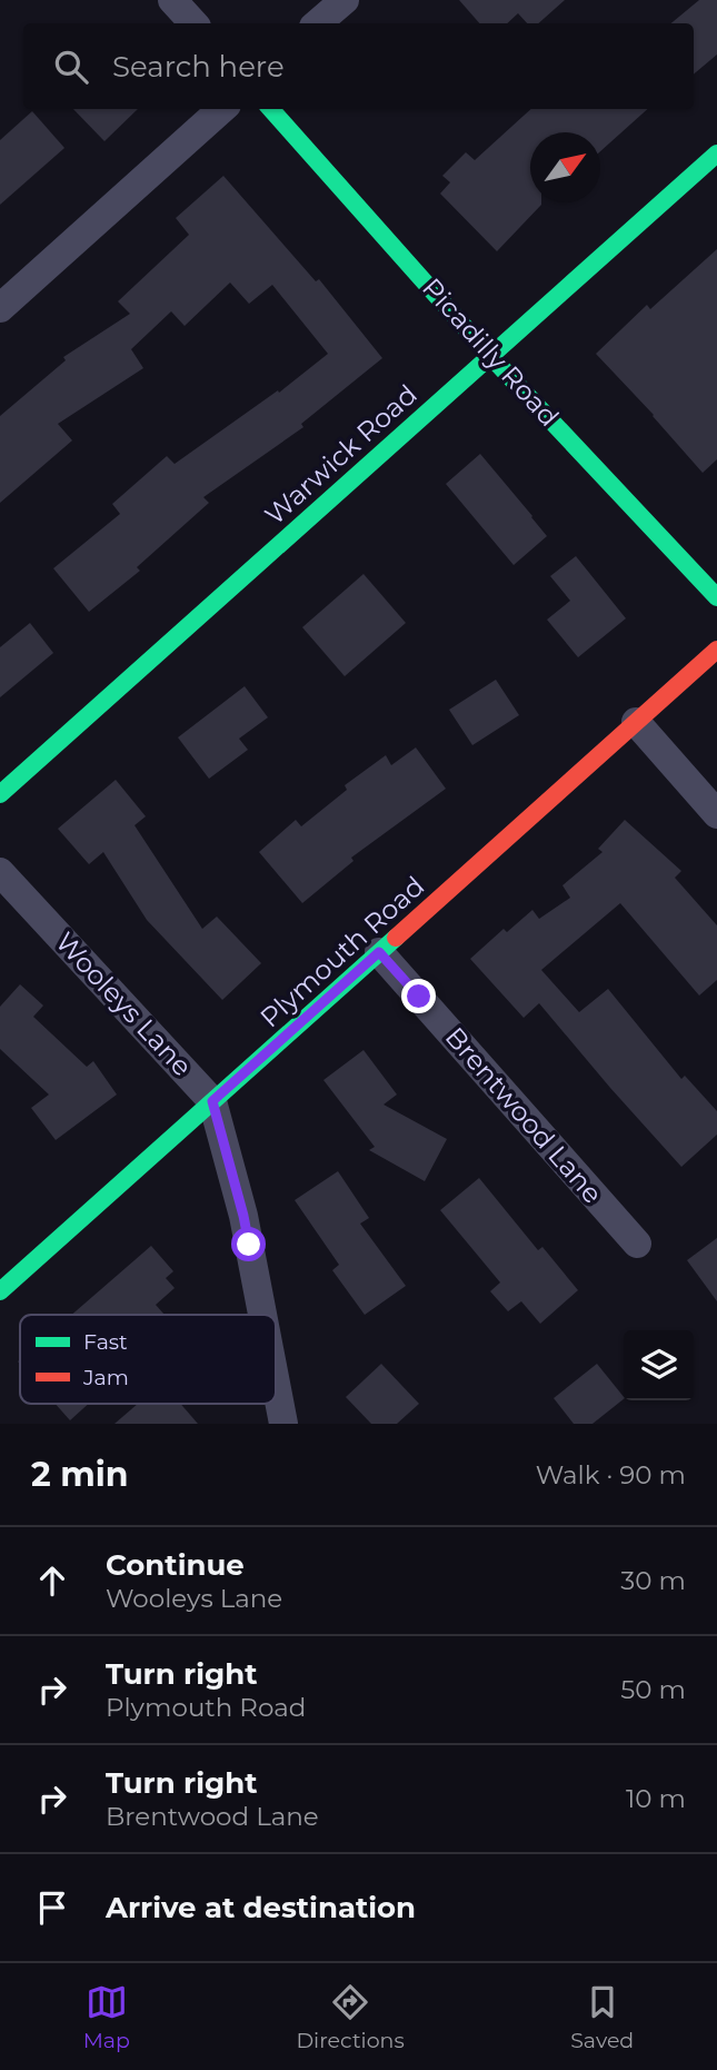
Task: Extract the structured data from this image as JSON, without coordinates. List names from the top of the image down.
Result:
{
  "streets": {
    "street": [
      "Picadilly Road",
      "Warwick Road",
      "Plymouth Road",
      "Wooleys Lane",
      "Brentwood Lane"
    ]
  },
  "crossings": [
    ["Picadilly Road", "Warwick Road"],
    ["Plymouth Road", "Wooleys Lane"],
    ["Plymouth Road", "Brentwood Lane"]
  ],
  "legend": ["Fast", "Jam"],
  "north": "top right",
  "page": {
    "search": "Search here",
    "heading": ["2 min", "Walk · 90 m"],
    "list": [
      ["Continue", "Wooleys Lane", "30 m"],
      ["Turn right", "Plymouth Road", "50 m"],
      ["Turn right", "Brentwood Lane", "10 m"],
      "Arrive at destination"
    ],
    "nav": ["Map", "Directions", "Saved"]
  }
}
